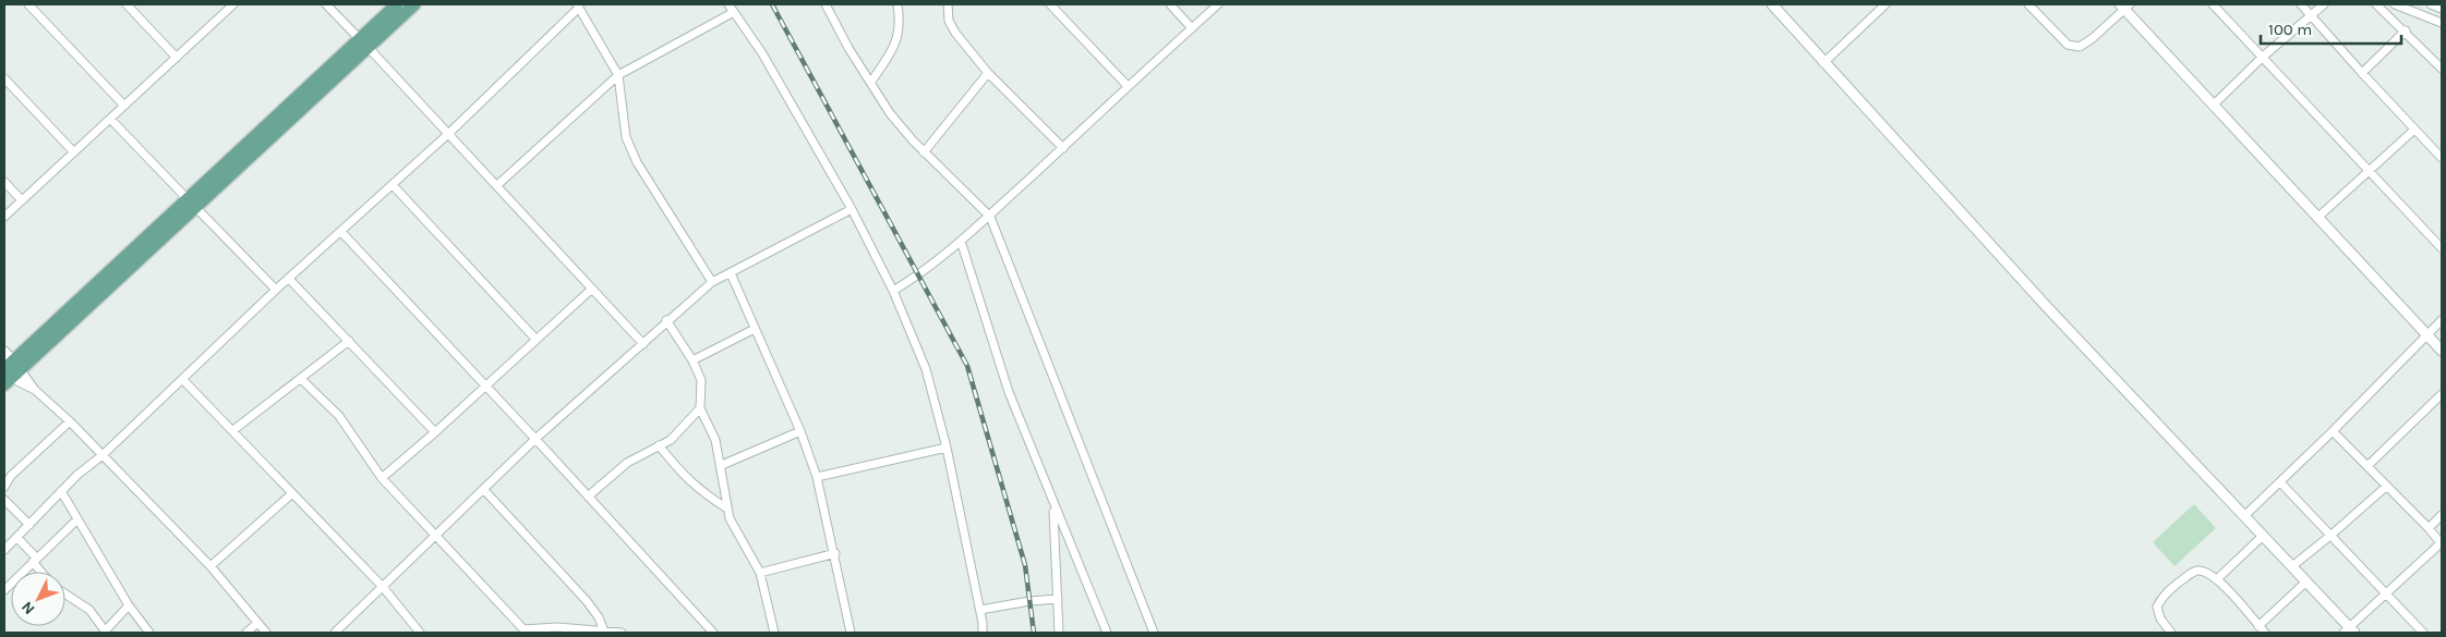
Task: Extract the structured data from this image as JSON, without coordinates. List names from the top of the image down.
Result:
{
  "scale_bar": "100 m",
  "north": "bottom left"
}
